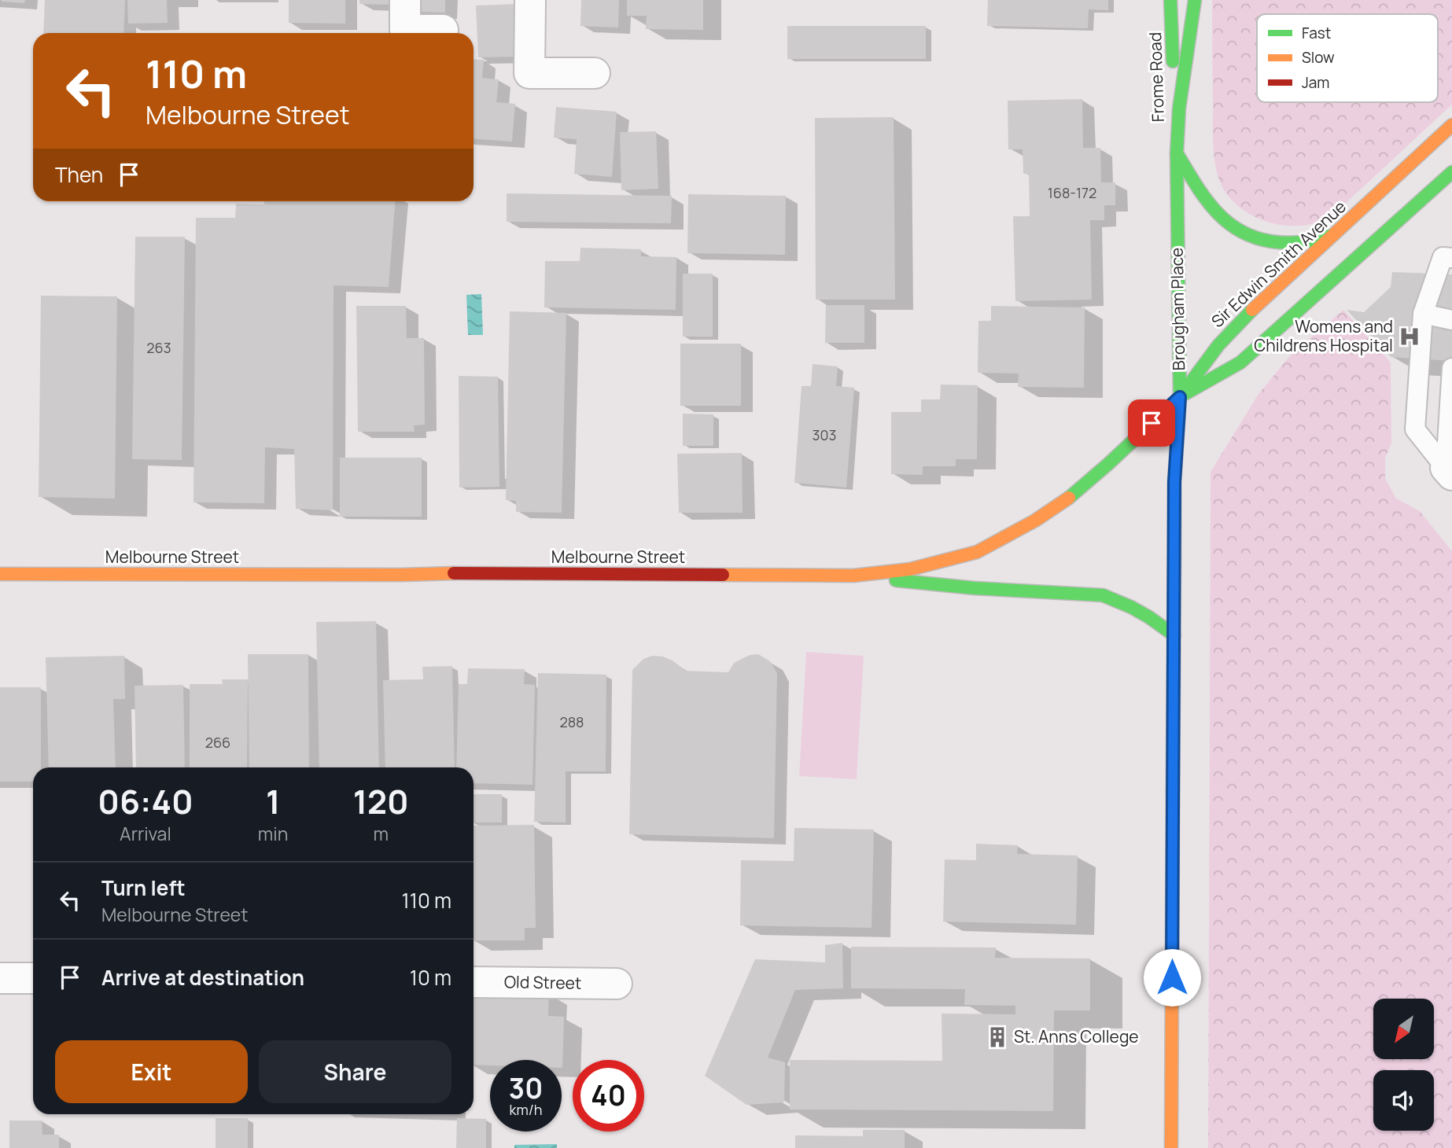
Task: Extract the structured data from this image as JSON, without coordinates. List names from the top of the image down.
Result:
{
  "streets": {
    "main road": [
      "Frome Road",
      "Sir Edwin Smith Avenue",
      "Brougham Place",
      "Melbourne Street"
    ],
    "street": ["Old Street"]
  },
  "crossings": [
    ["Frome Road", "Brougham Place"],
    ["Sir Edwin Smith Avenue", "Brougham Place"],
    ["Sir Edwin Smith Avenue", "Melbourne Street"],
    ["Brougham Place", "Melbourne Street"]
  ],
  "places": {
    "hospital": ["Womens and Childrens Hospital"],
    "building": ["St. Anns College"]
  },
  "house_numbers": [
    "168-172",
    "263",
    "303",
    "288",
    "266"
  ],
  "legend": ["Fast", "Slow", "Jam"],
  "north": "bottom left",
  "page": {
    "turn": ["110 m", "Melbourne Street"],
    "then": "Then",
    "eta": [
      "06:40",
      "Arrival",
      "1",
      "min",
      "120",
      "m"
    ],
    "list": [
      {
        "name": "Turn left",
        "note": "Melbourne Street",
        "value": "110 m"
      },
      {
        "name": "Arrive at destination",
        "value": "10 m"
      }
    ],
    "buttons": ["Exit", "Share"],
    "speed": "30 km/h",
    "limit": "40"
  }
}
